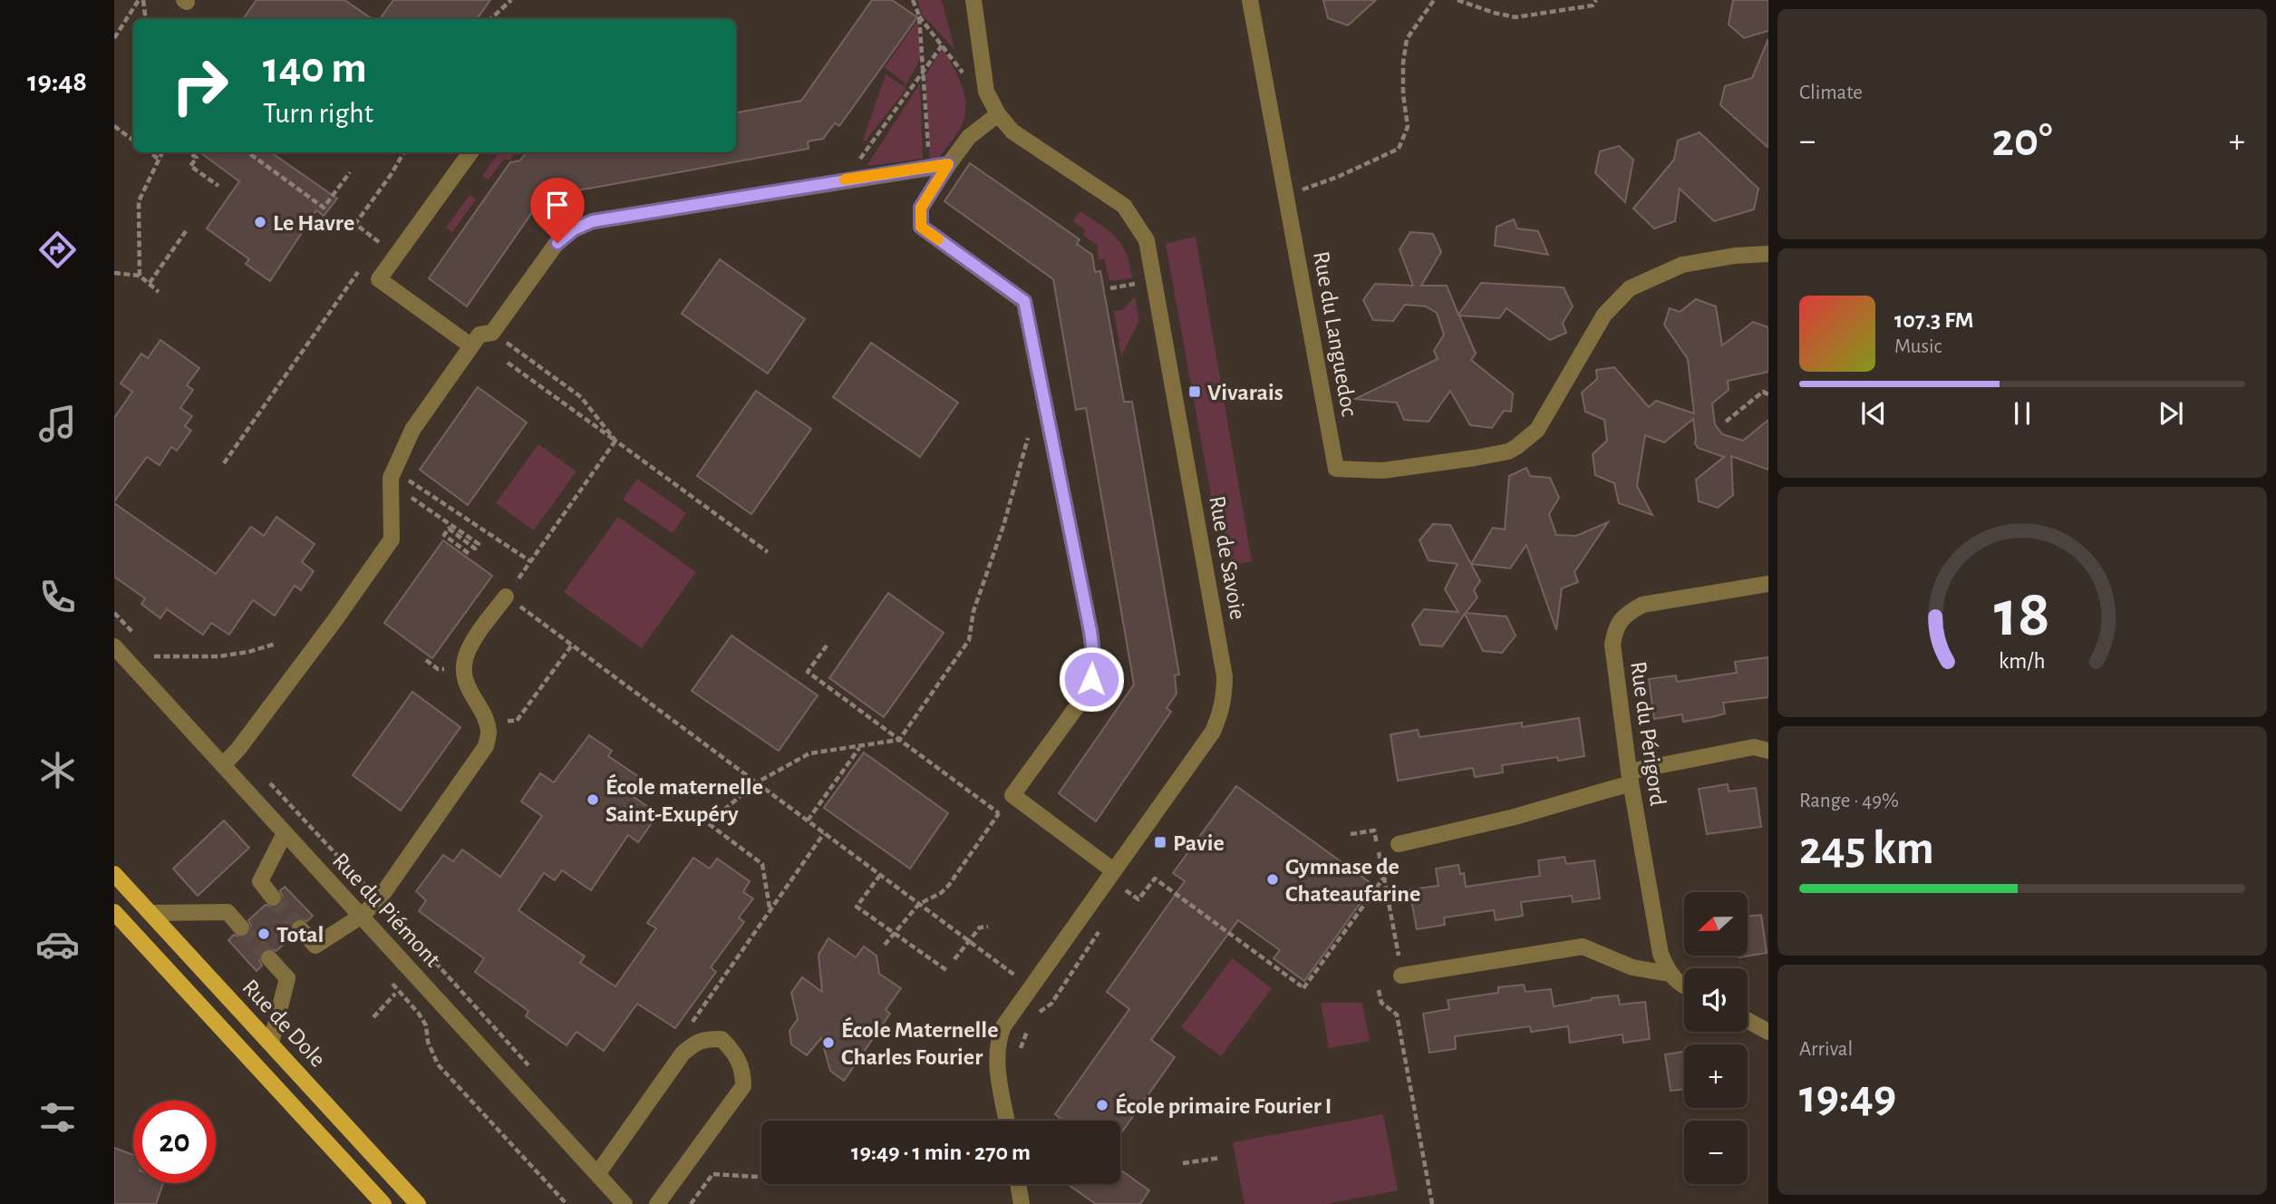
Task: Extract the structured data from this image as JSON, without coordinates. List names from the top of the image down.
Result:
{
  "streets": {
    "main road": ["Rue de Dole"],
    "street": [
      "Rue du Languedoc",
      "Rue de Savoie",
      "Rue du Périgord",
      "Rue du Piémont"
    ]
  },
  "places": {
    "other": [
      "Le Havre",
      "École maternelle Saint-Exupéry",
      "Gymnase de Chateaufarine",
      "Total",
      "École Maternelle Charles Fourier",
      "École primaire Fourier I"
    ],
    "transit": ["Vivarais", "Pavie"]
  },
  "north": "left",
  "page": {
    "tabs": "19:48",
    "tile": [
      "Climate",
      ["Range · 49%", "245 km"],
      ["Arrival", "19:49"]
    ],
    "turn": ["140 m", "Turn right"],
    "heat": ["−", "20°", "+"],
    "song": ["107.3 FM", "Music"],
    "map_buttons": ["+", "−"],
    "limit": "20",
    "trip": "19:49 · 1 min · 270 m",
    "gauge": ["18", "km/h"]
  }
}
